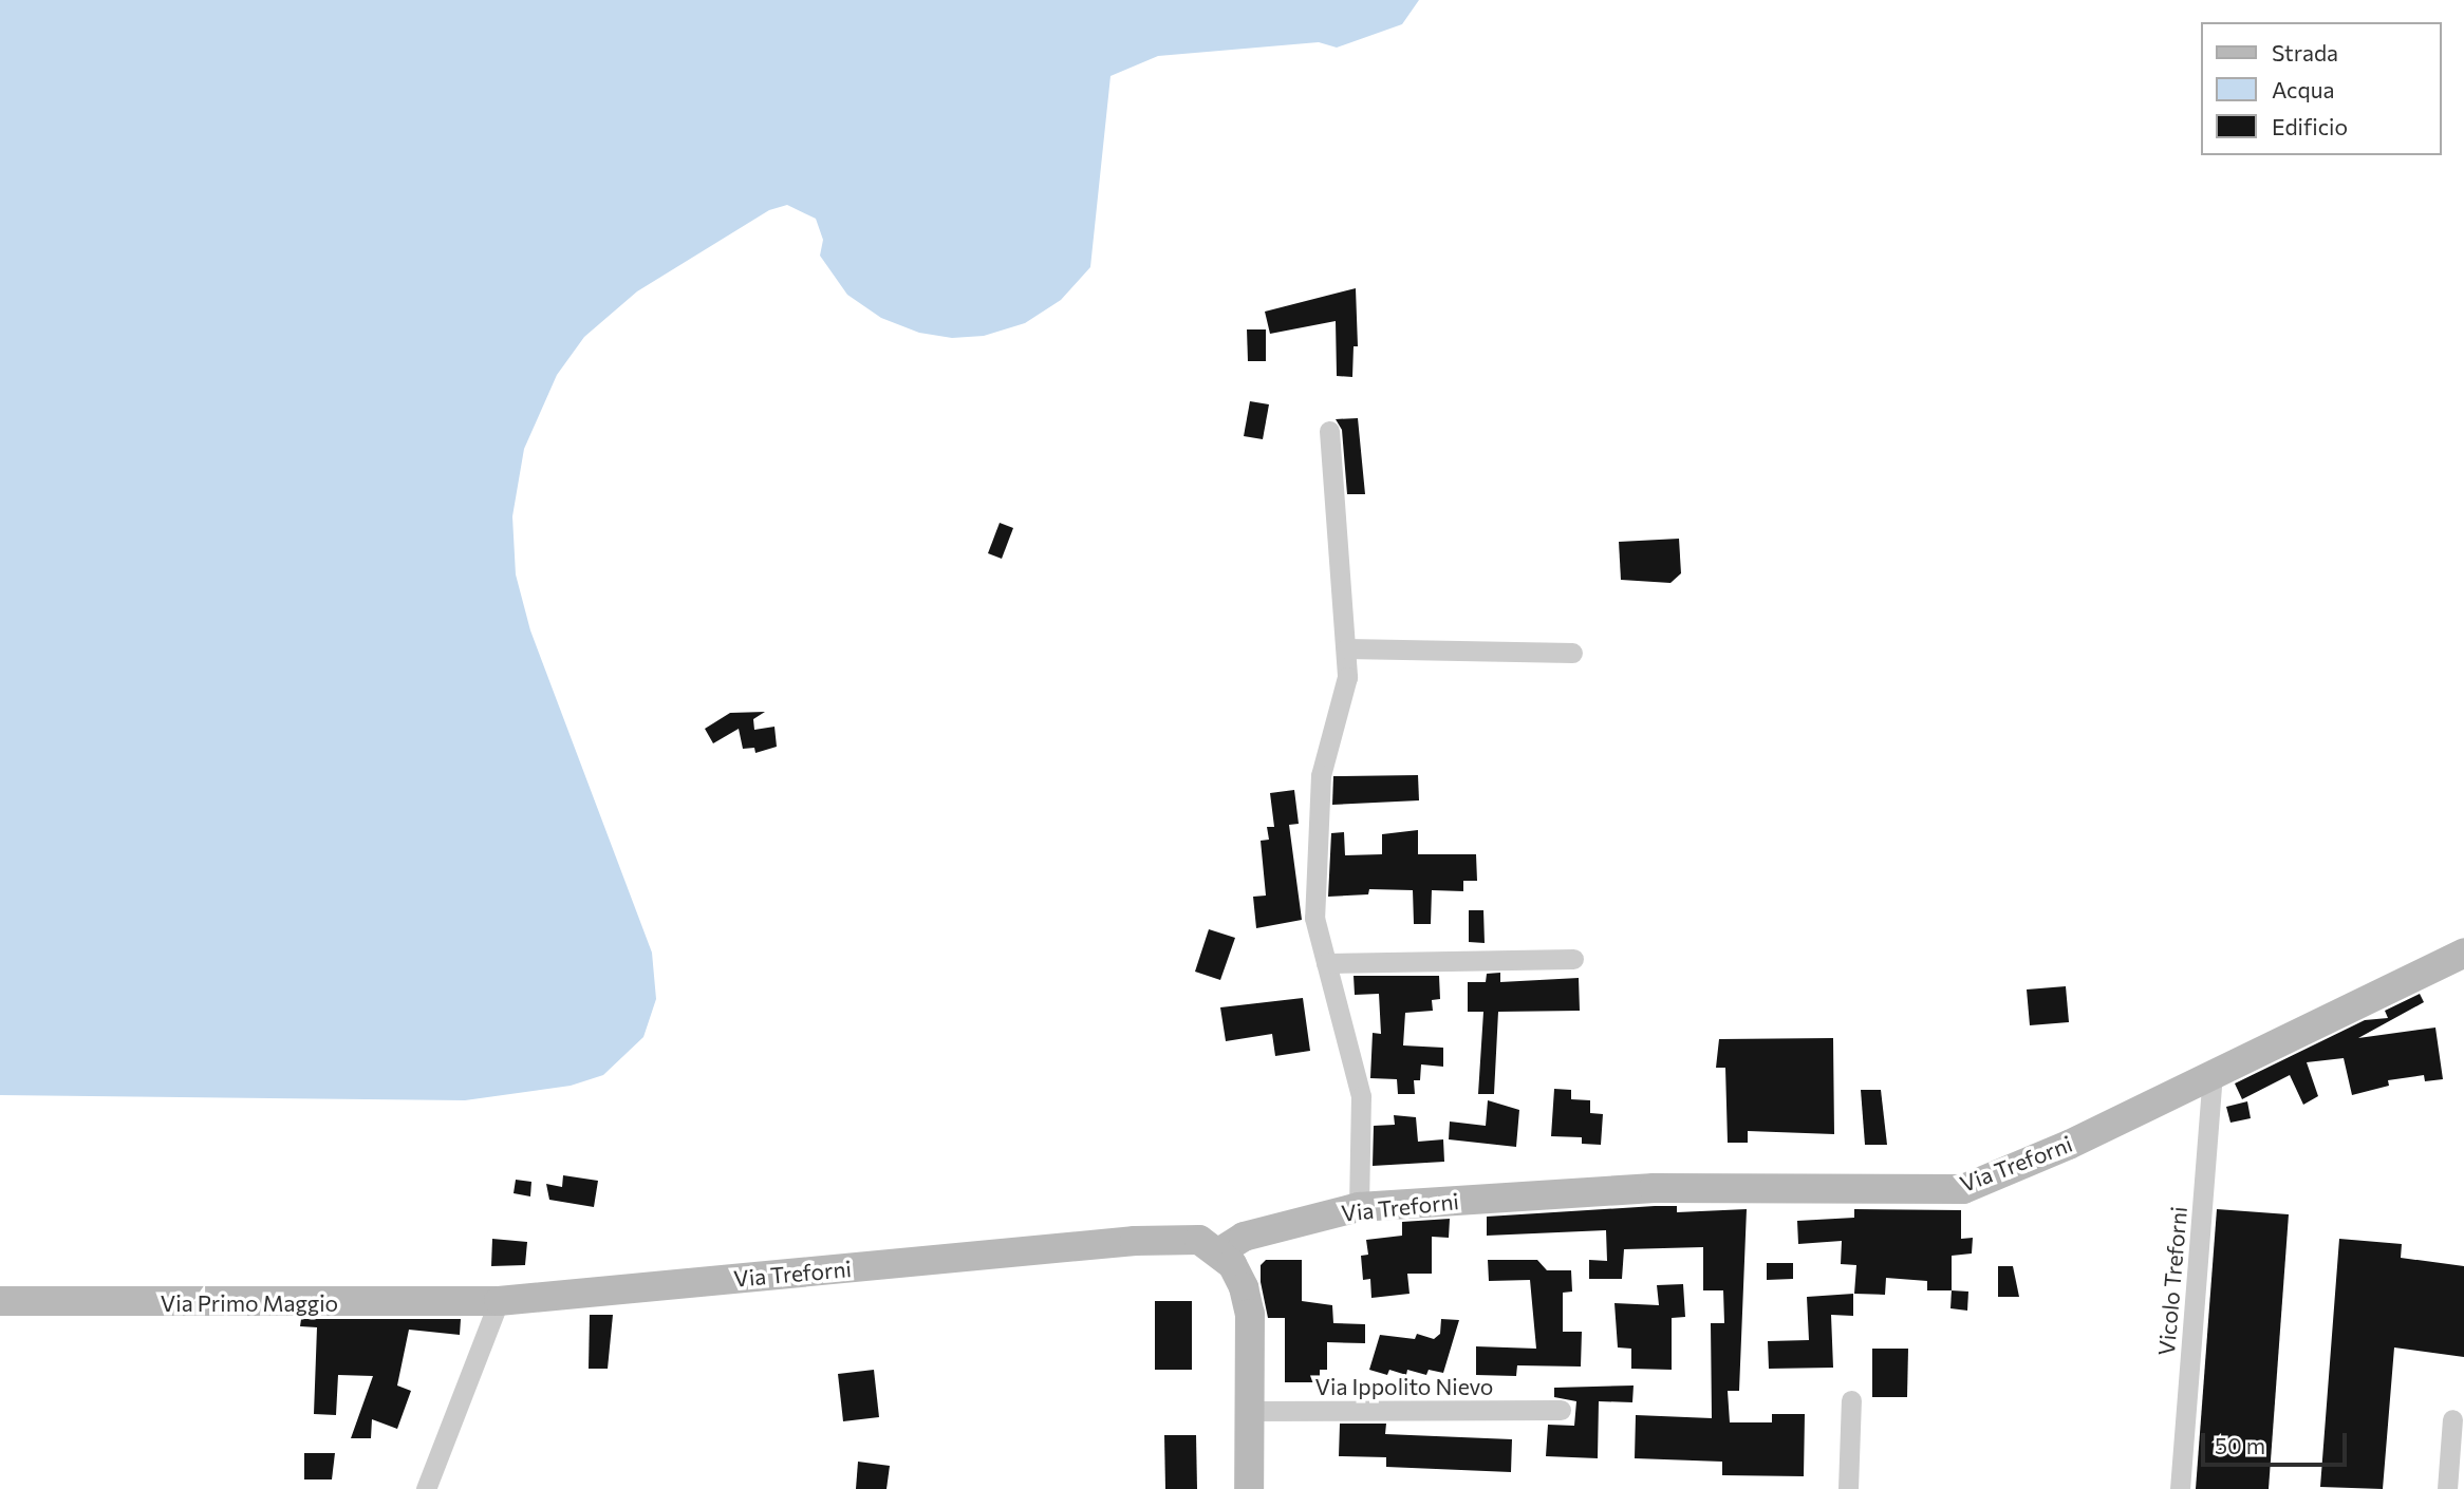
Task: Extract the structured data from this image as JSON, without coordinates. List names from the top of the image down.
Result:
{
  "streets": {
    "street": [
      "Via Treforni",
      "Vicolo Treforni",
      "Via Primo Maggio",
      "Via Ippolito Nievo"
    ]
  },
  "crossings": [
    ["Via Treforni", "Vicolo Treforni"],
    ["Via Treforni", "Via Primo Maggio"]
  ],
  "legend": ["Strada", "Acqua", "Edificio"],
  "scale_bar": "50 m"
}
